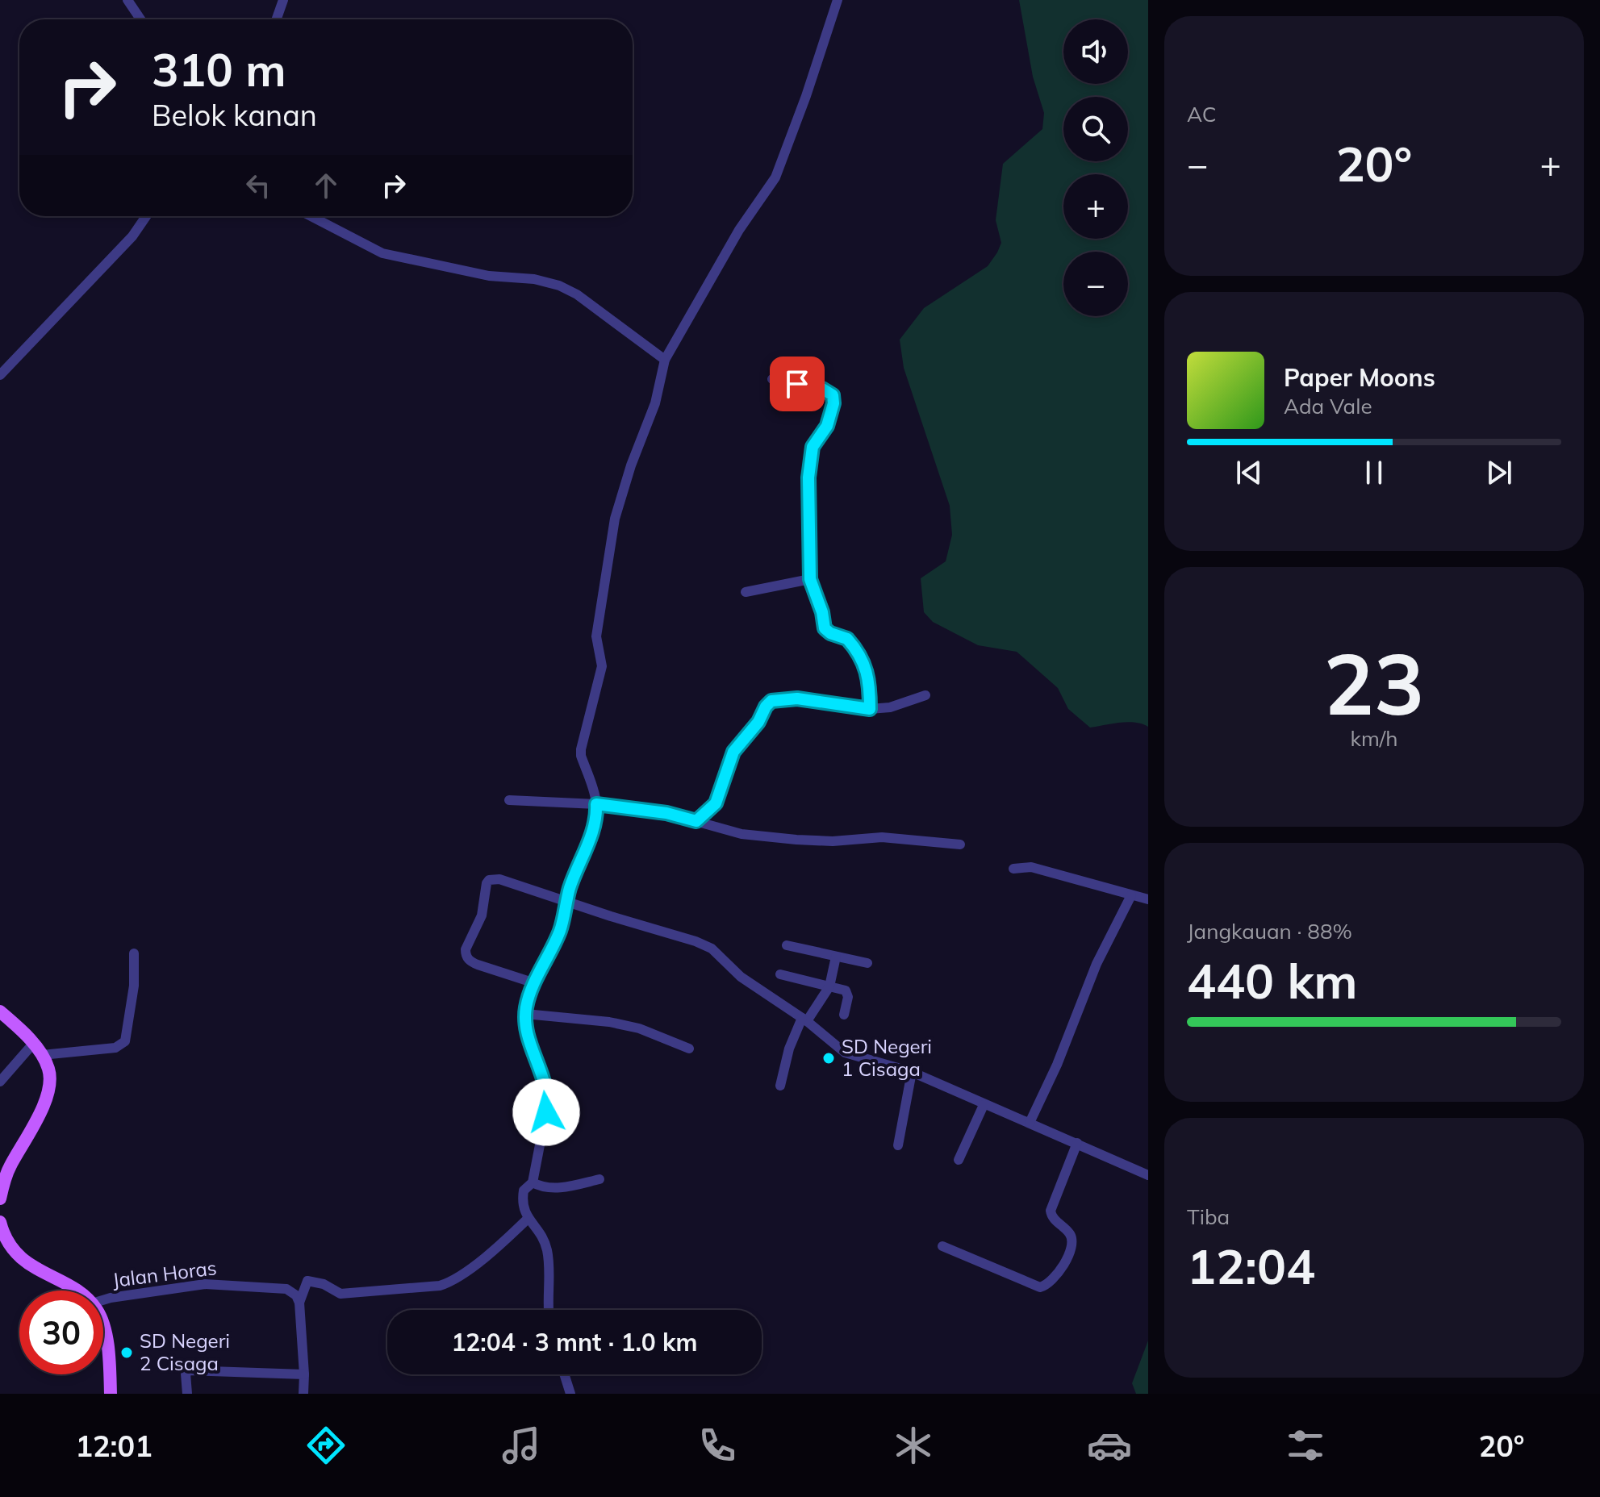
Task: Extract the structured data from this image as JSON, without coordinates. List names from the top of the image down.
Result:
{
  "streets": {
    "street": ["Jalan Horas"]
  },
  "places": ["SD Negeri 1 Cisaga", "SD Negeri 2 Cisaga"],
  "page": {
    "tile": [
      "AC",
      ["23", "km/h"],
      ["Jangkauan · 88%", "440 km"],
      ["Tiba", "12:04"]
    ],
    "map_buttons": ["+", "−"],
    "turn": ["310 m", "Belok kanan"],
    "heat": ["−", "20°", "+"],
    "song": ["Paper Moons", "Ada Vale"],
    "limit": "30",
    "trip": "12:04 · 3 mnt · 1.0 km",
    "tabs": ["12:01", "20°"]
  }
}
